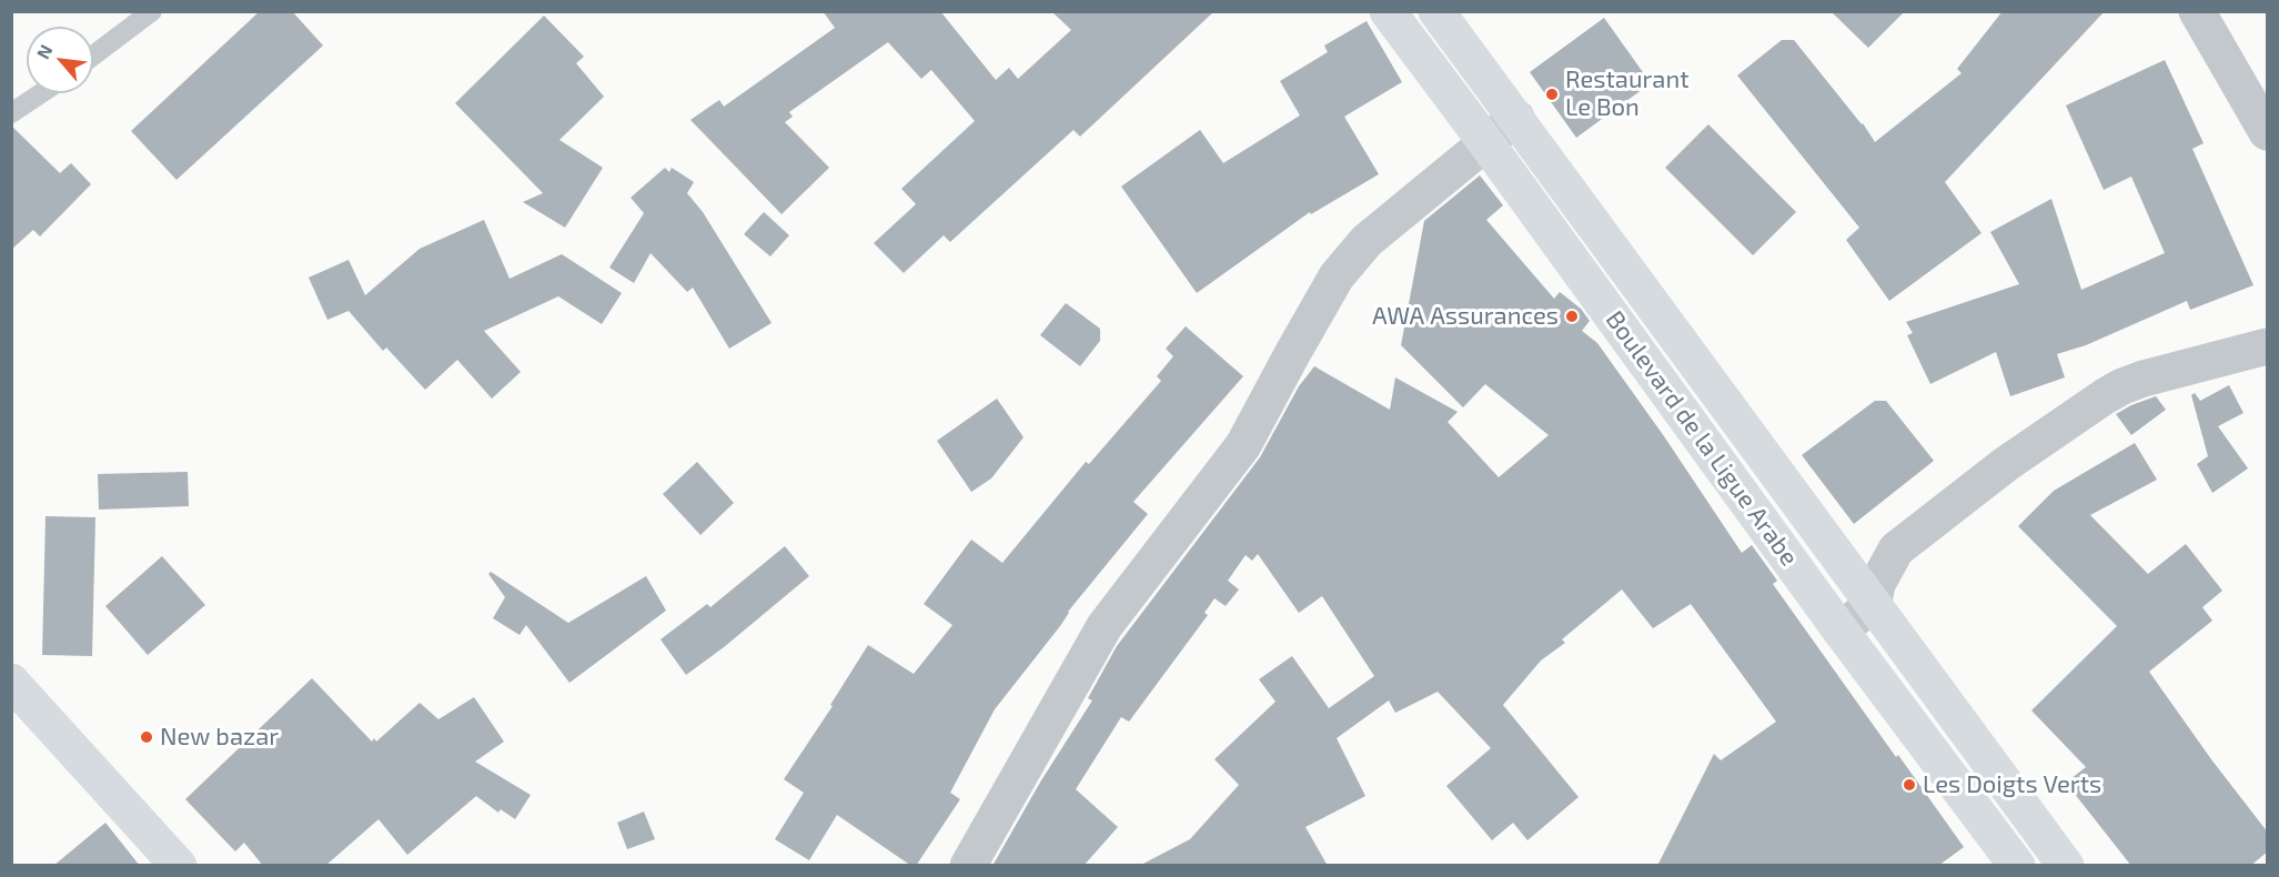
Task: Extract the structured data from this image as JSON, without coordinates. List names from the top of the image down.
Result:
{
  "streets": {
    "main road": ["Boulevard de la Ligue Arabe"]
  },
  "places": [
    "Restaurant Le Bon",
    "AWA Assurances",
    "New bazar",
    "Les Doigts Verts"
  ],
  "north": "top left"
}
